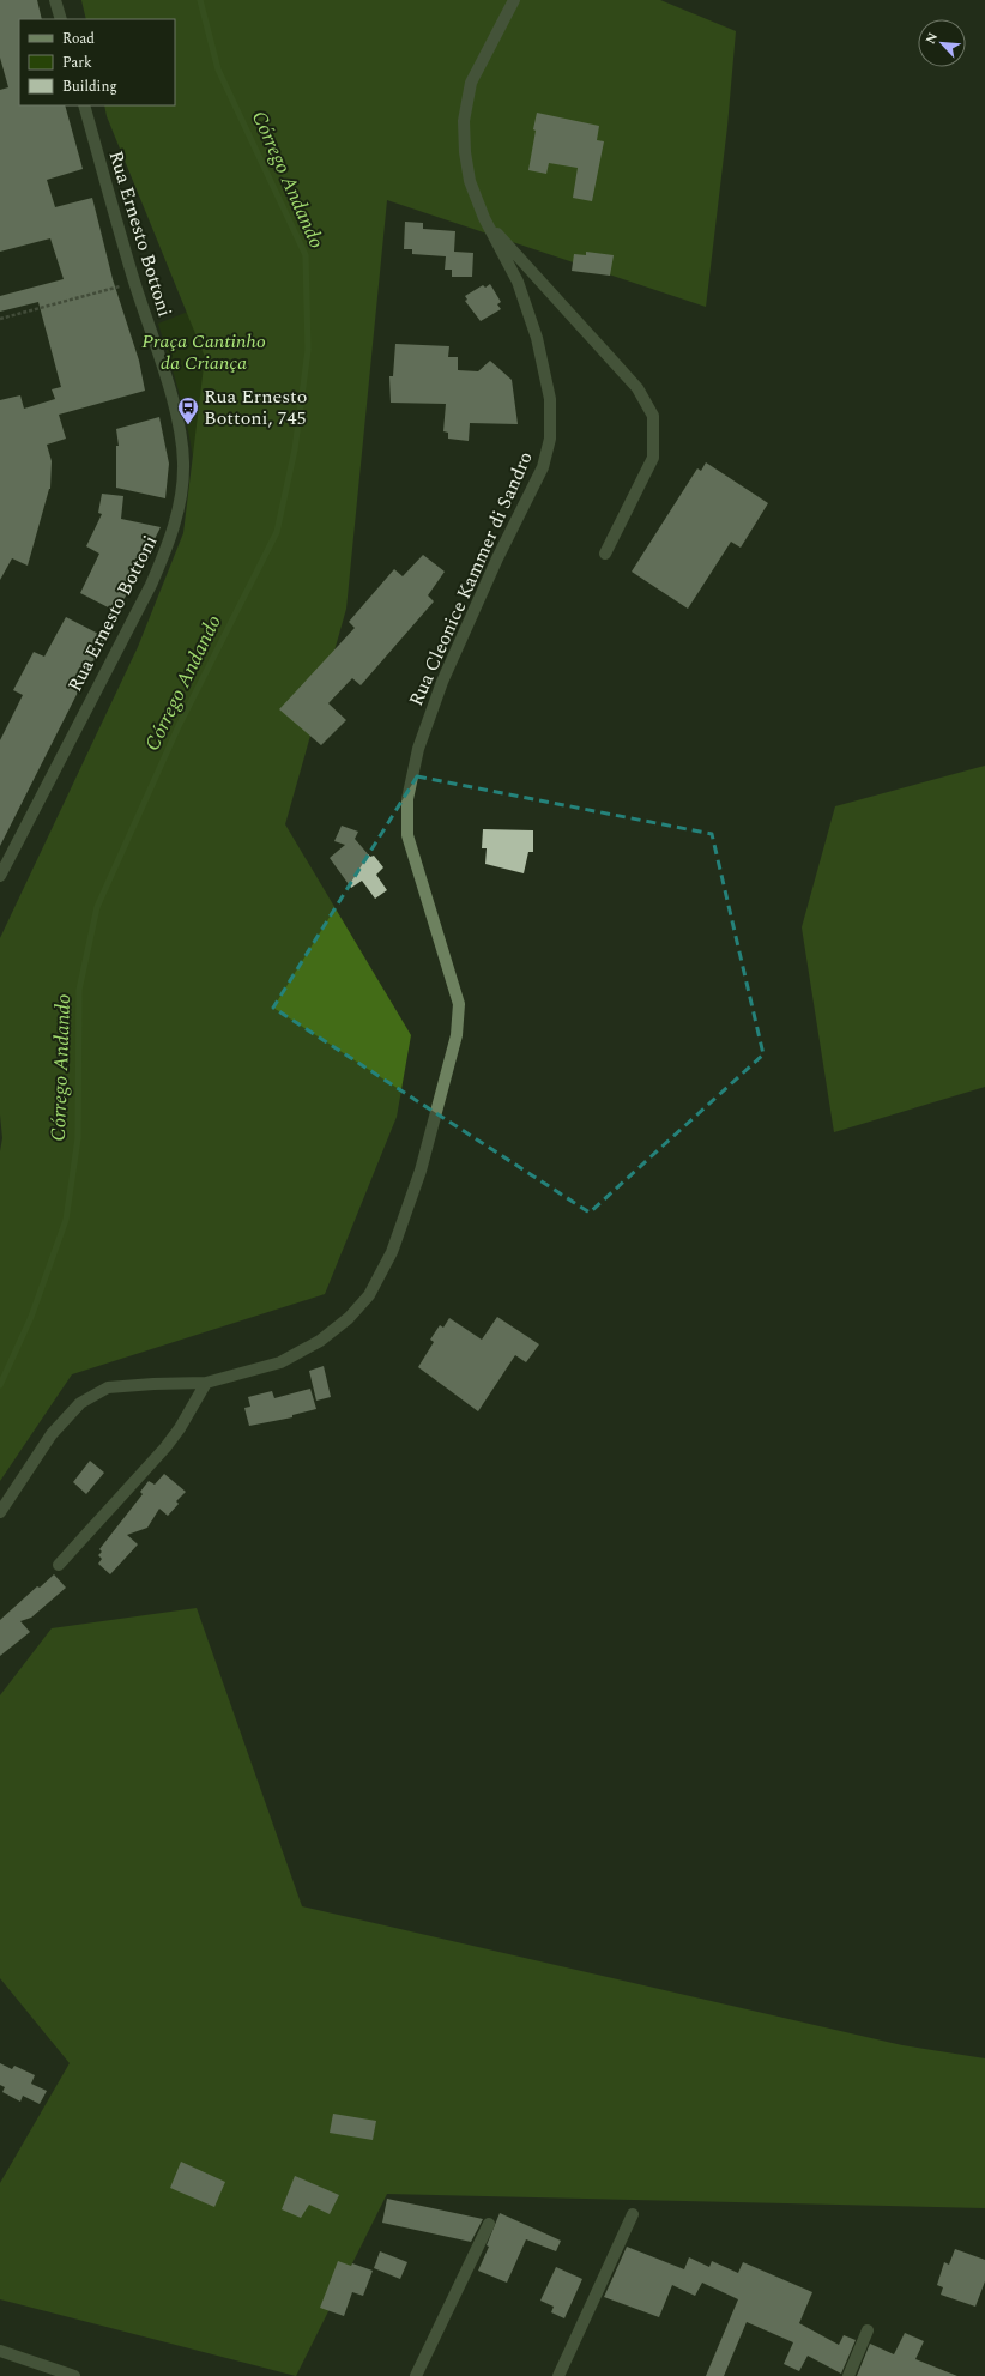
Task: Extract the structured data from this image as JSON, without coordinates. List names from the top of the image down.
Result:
{
  "streets": {
    "street": ["Rua Ernesto Bottoni", "Rua Cleonice Kammer di Sandro"]
  },
  "water": ["Córrego Andando"],
  "parks": ["Praça Cantinho da Criança"],
  "places": {
    "bus stop": ["Rua Ernesto Bottoni, 745"]
  },
  "legend": ["Road", "Park", "Building"],
  "north": "top left"
}
